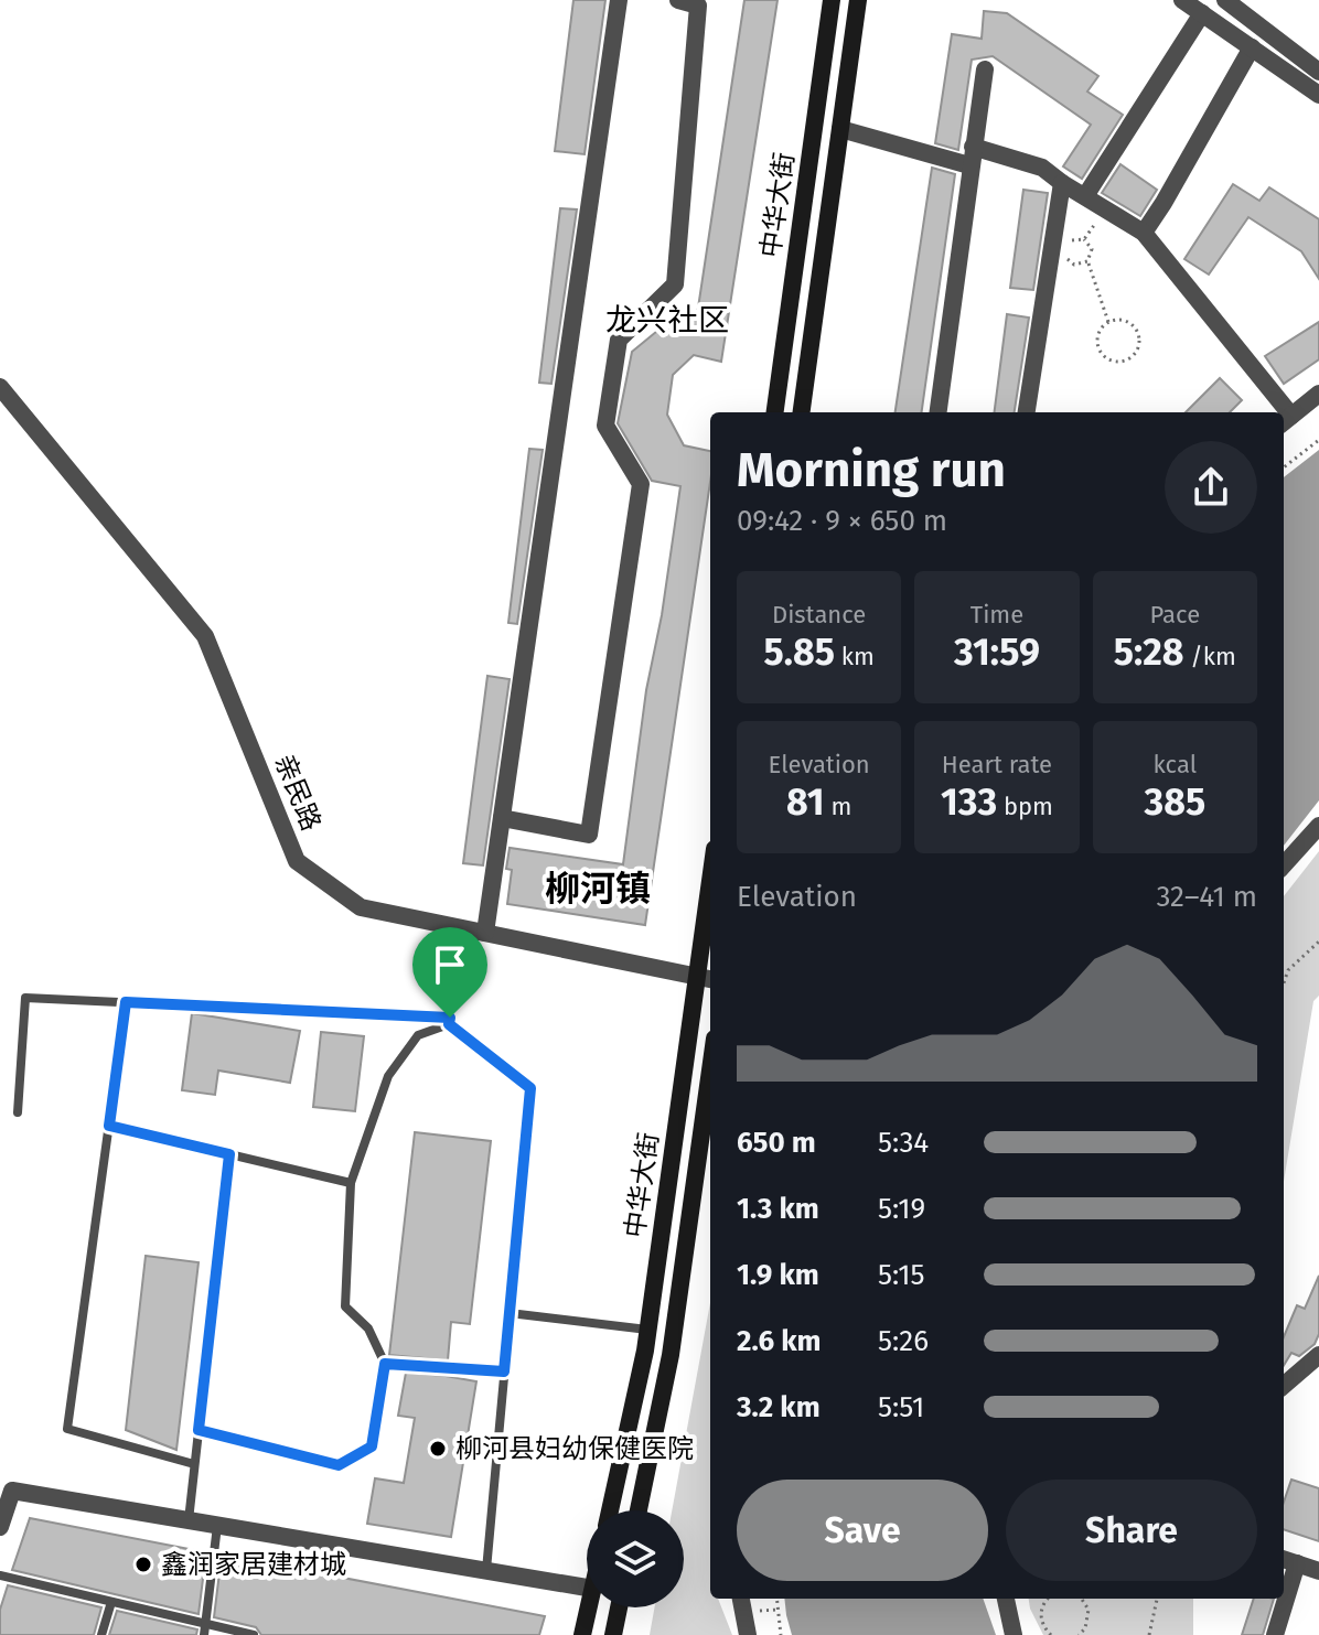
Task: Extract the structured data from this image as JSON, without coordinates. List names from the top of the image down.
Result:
{
  "streets": {
    "main road": ["中华大街"],
    "street": ["亲民路"]
  },
  "crossings": [
    ["中华大街", "亲民路"]
  ],
  "districts": ["龙兴社区", "柳河镇"],
  "places": ["柳河县妇幼保健医院", "鑫润家居建材城"],
  "page": {
    "heading": ["Morning run", "09:42 · 9 × 650 m"],
    "stats": [
      ["Distance", "5.85 km"],
      ["Time", "31:59"],
      ["Pace", "5:28 /km"],
      ["Elevation", "81 m"],
      ["Heart rate", "133 bpm"],
      ["kcal", "385"]
    ],
    "chart": ["Elevation", "32–41 m"],
    "list": [
      {
        "name": "650 m",
        "note": "5:34"
      },
      {
        "name": "1.3 km",
        "note": "5:19"
      },
      {
        "name": "1.9 km",
        "note": "5:15"
      },
      {
        "name": "2.6 km",
        "note": "5:26"
      },
      {
        "name": "3.2 km",
        "note": "5:51"
      }
    ],
    "buttons": ["Save", "Share"]
  }
}
